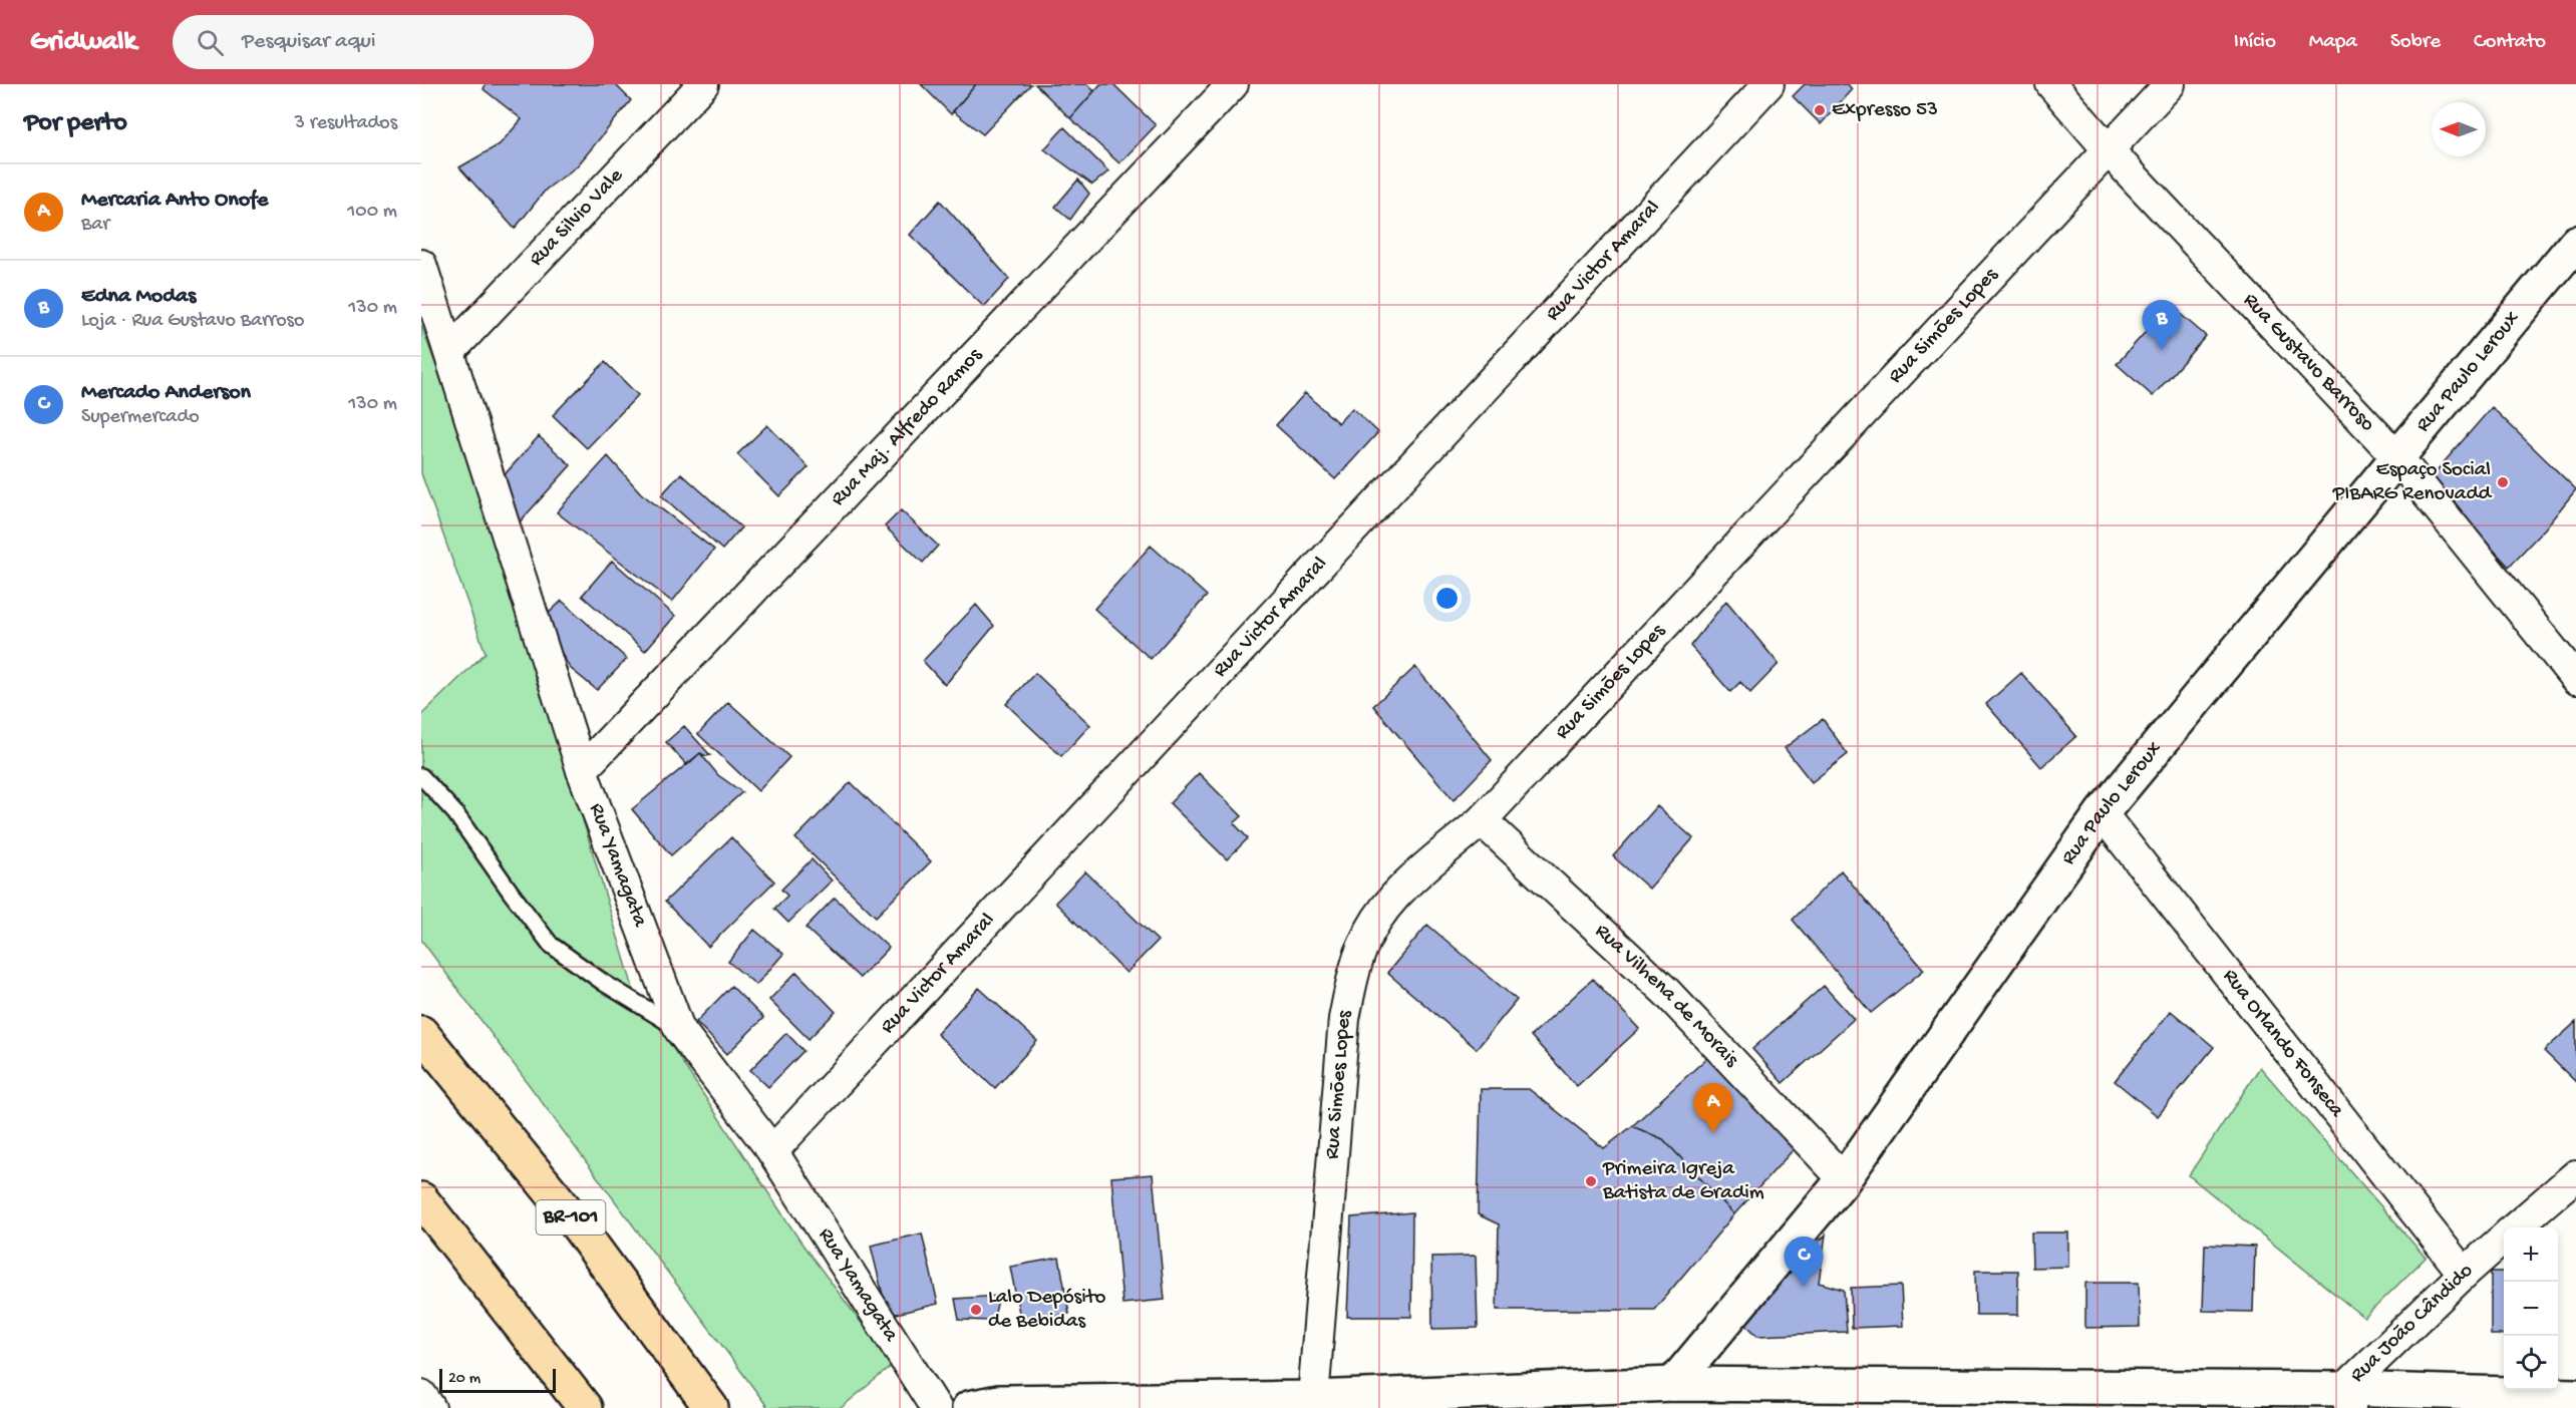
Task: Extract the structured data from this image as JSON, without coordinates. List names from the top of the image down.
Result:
{
  "streets": {
    "highway": ["BR-101"],
    "street": [
      "Rua Silvio Vale",
      "Rua Victor Amaral",
      "Rua Simões Lopes",
      "Rua Gustavo Barroso",
      "Rua Paulo Leroux",
      "Rua Maj. Alfredo Ramos",
      "Rua Yamagata",
      "Rua Vilhena de Morais",
      "Rua Orlando Fonseca",
      "Rua João Cândido"
    ]
  },
  "crossings": [
    ["Rua Silvio Vale", "Rua Yamagata"],
    ["Rua Victor Amaral", "Rua Yamagata"],
    ["Rua Simões Lopes", "Rua Gustavo Barroso"],
    ["Rua Simões Lopes", "Rua Vilhena de Morais"],
    ["Rua Gustavo Barroso", "Rua Paulo Leroux"],
    ["Rua Paulo Leroux", "Rua Vilhena de Morais"],
    ["Rua Paulo Leroux", "Rua Orlando Fonseca"],
    ["Rua Maj. Alfredo Ramos", "Rua Yamagata"],
    ["Rua Orlando Fonseca", "Rua João Cândido"]
  ],
  "places": [
    "Expresso 53",
    "Espaço Social PIBARG Renovadd",
    "Primeira Igreja Batista de Gradim",
    "Lalo Depósito de Bebidas"
  ],
  "scale_bar": "20 m",
  "north": "left",
  "page": {
    "header": "Gridwalk",
    "search": "Pesquisar aqui",
    "nav": [
      "Início",
      "Mapa",
      "Sobre",
      "Contato"
    ],
    "heading": ["Por perto", "3 resultados"],
    "list": [
      {
        "mark": "A",
        "name": "Mercaria Anto Onofe",
        "note": "Bar",
        "value": "100 m"
      },
      {
        "mark": "B",
        "name": "Edna Modas",
        "note": "Loja · Rua Gustavo Barroso",
        "value": "130 m"
      },
      {
        "mark": "C",
        "name": "Mercado Anderson",
        "note": "Supermercado",
        "value": "130 m"
      }
    ],
    "pins": ["B", "A", "C"],
    "map_buttons": ["+", "−"],
    "scale": "20 m"
  }
}
